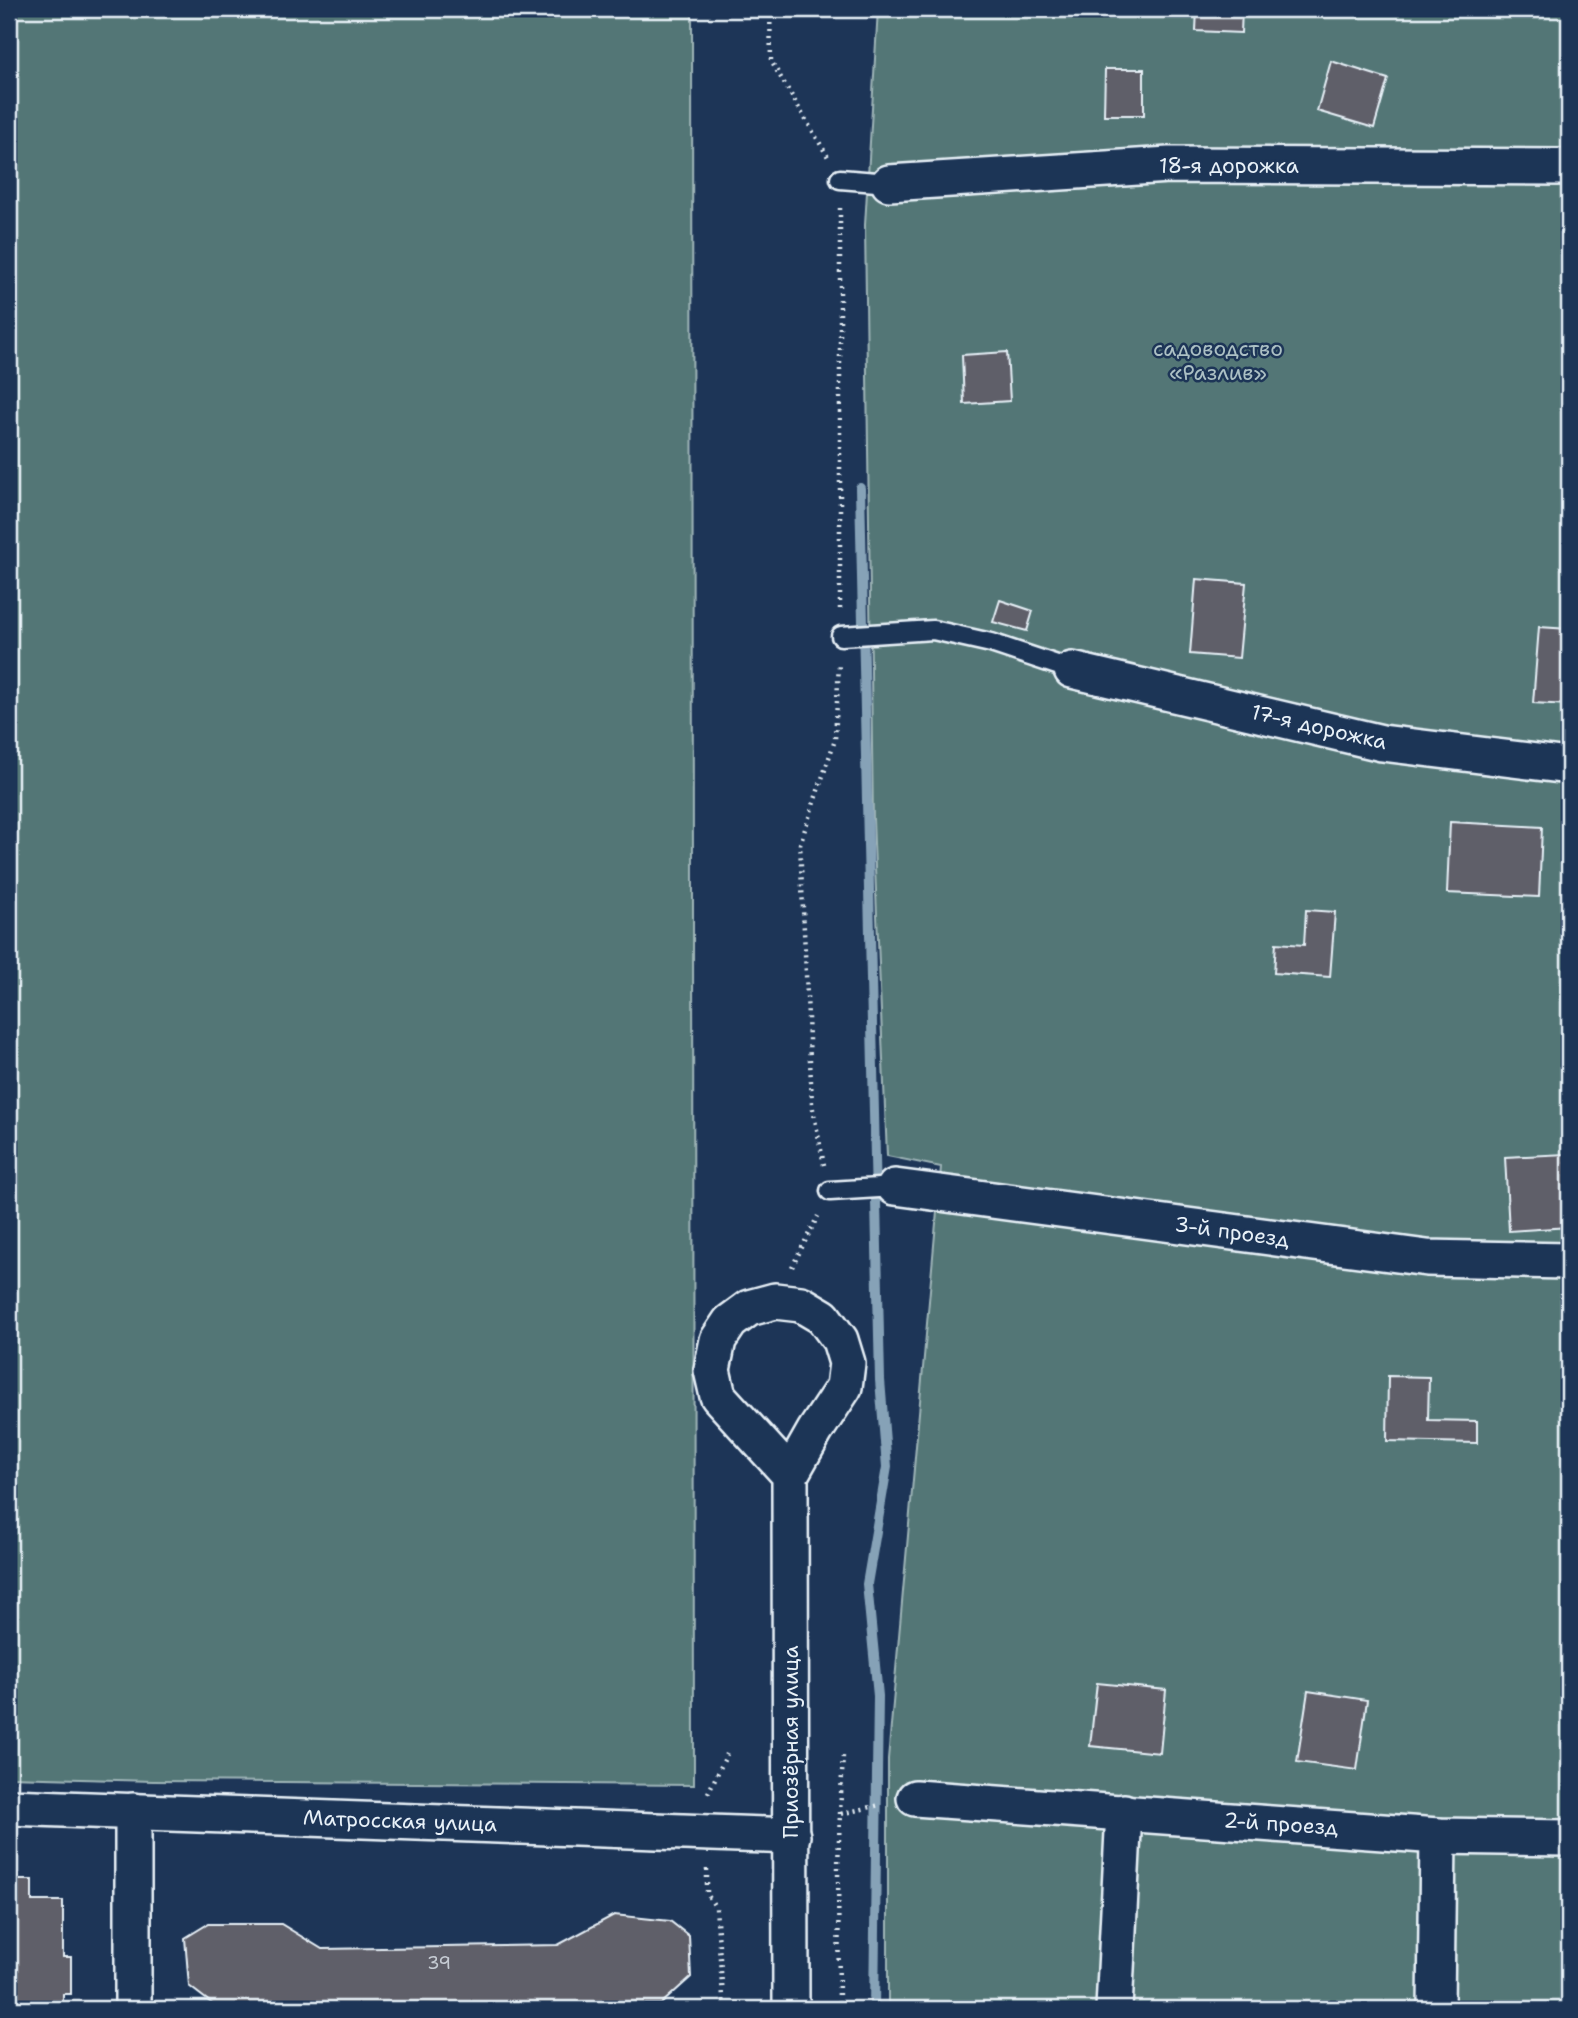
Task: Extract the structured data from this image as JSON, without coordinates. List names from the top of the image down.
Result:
{
  "streets": {
    "street": [
      "18-я дорожка",
      "17-я дорожка",
      "3-й проезд",
      "Приозёрная улица",
      "Матросская улица",
      "2-й проезд"
    ]
  },
  "crossings": [
    ["Приозёрная улица", "Матросская улица"]
  ],
  "parks": ["садоводство «Разлив»"],
  "house_numbers": ["39"]
}
